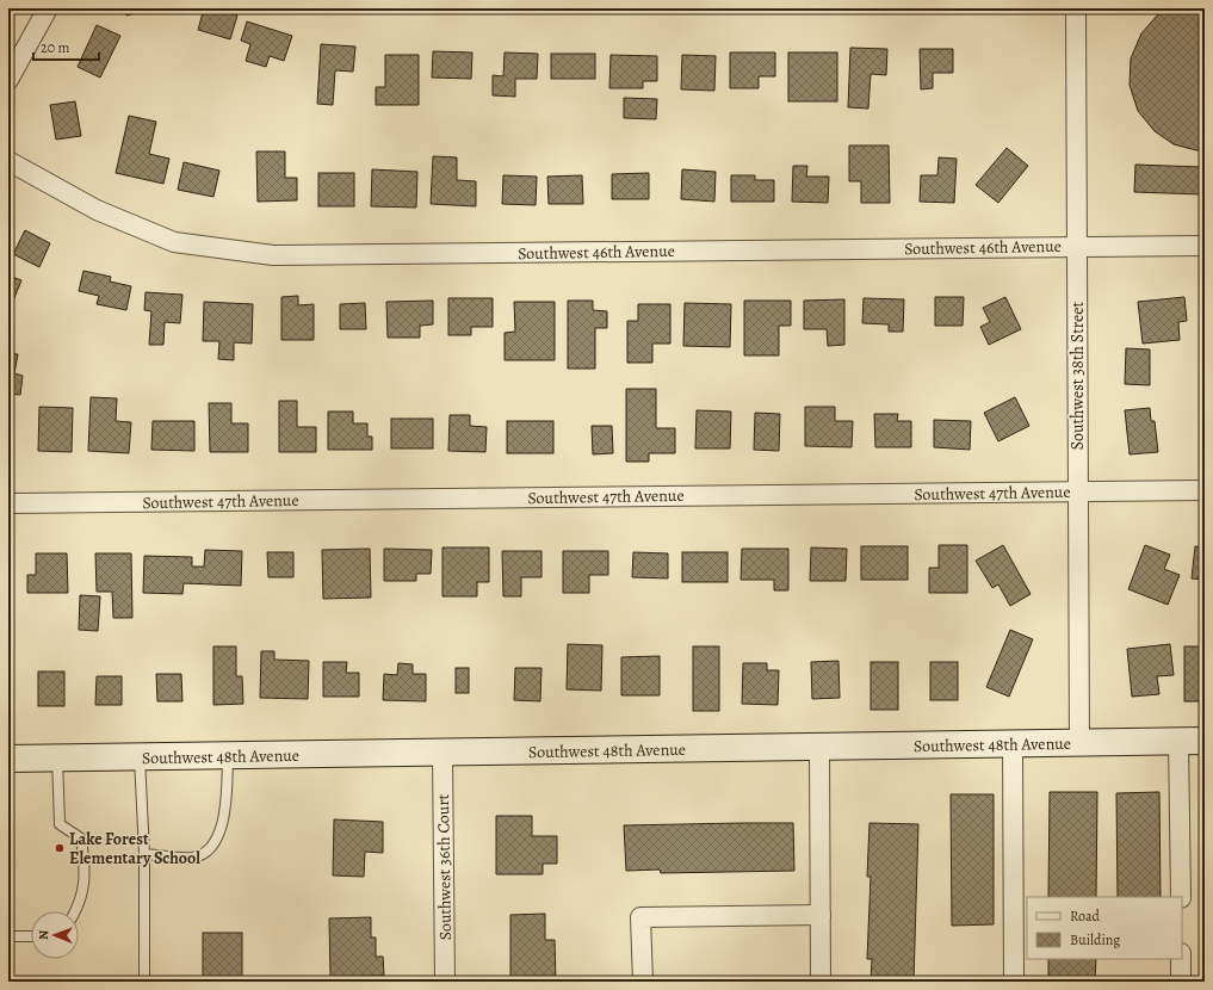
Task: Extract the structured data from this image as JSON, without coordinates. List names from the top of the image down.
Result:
{
  "streets": {
    "street": [
      "Southwest 46th Avenue",
      "Southwest 38th Street",
      "Southwest 47th Avenue",
      "Southwest 48th Avenue",
      "Southwest 36th Court"
    ]
  },
  "crossings": [
    ["Southwest 46th Avenue", "Southwest 38th Street"],
    ["Southwest 38th Street", "Southwest 47th Avenue"],
    ["Southwest 38th Street", "Southwest 48th Avenue"],
    ["Southwest 48th Avenue", "Southwest 36th Court"]
  ],
  "places": ["Lake Forest Elementary School"],
  "legend": ["Road", "Building"],
  "scale_bar": "20 m",
  "north": "left"
}
